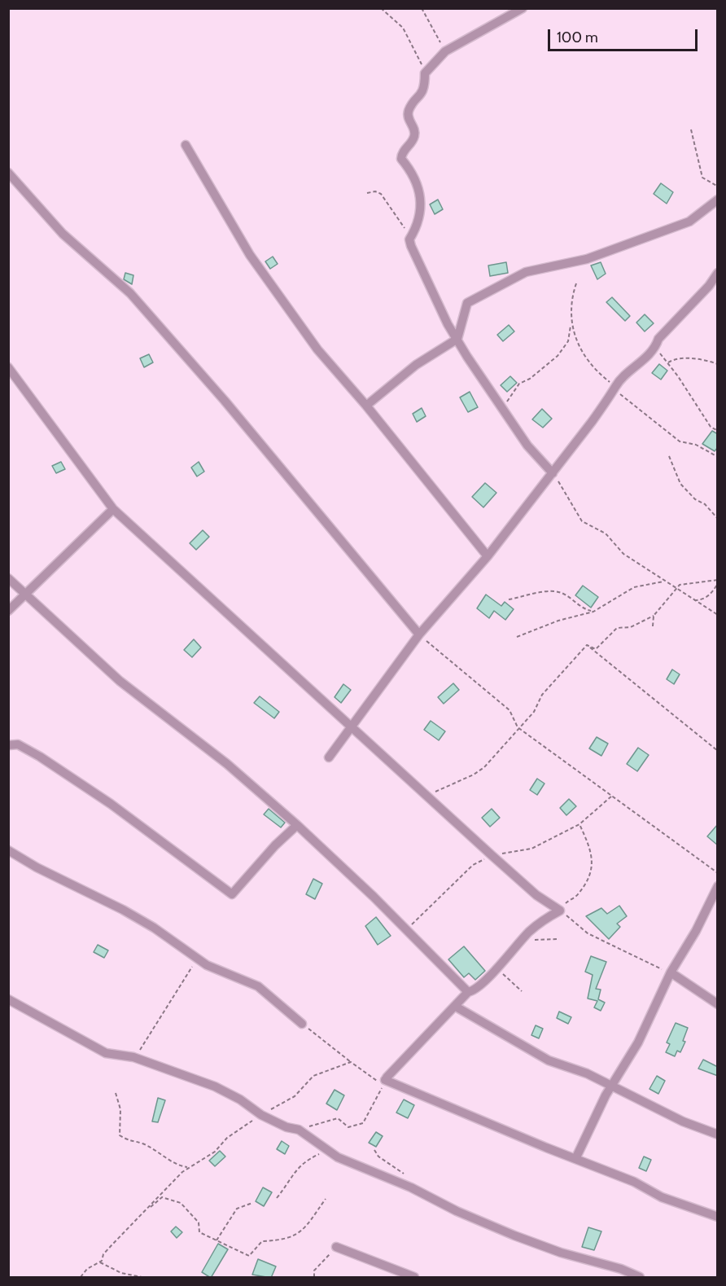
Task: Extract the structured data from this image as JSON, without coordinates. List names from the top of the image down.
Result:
{
  "scale_bar": "100 m"
}
